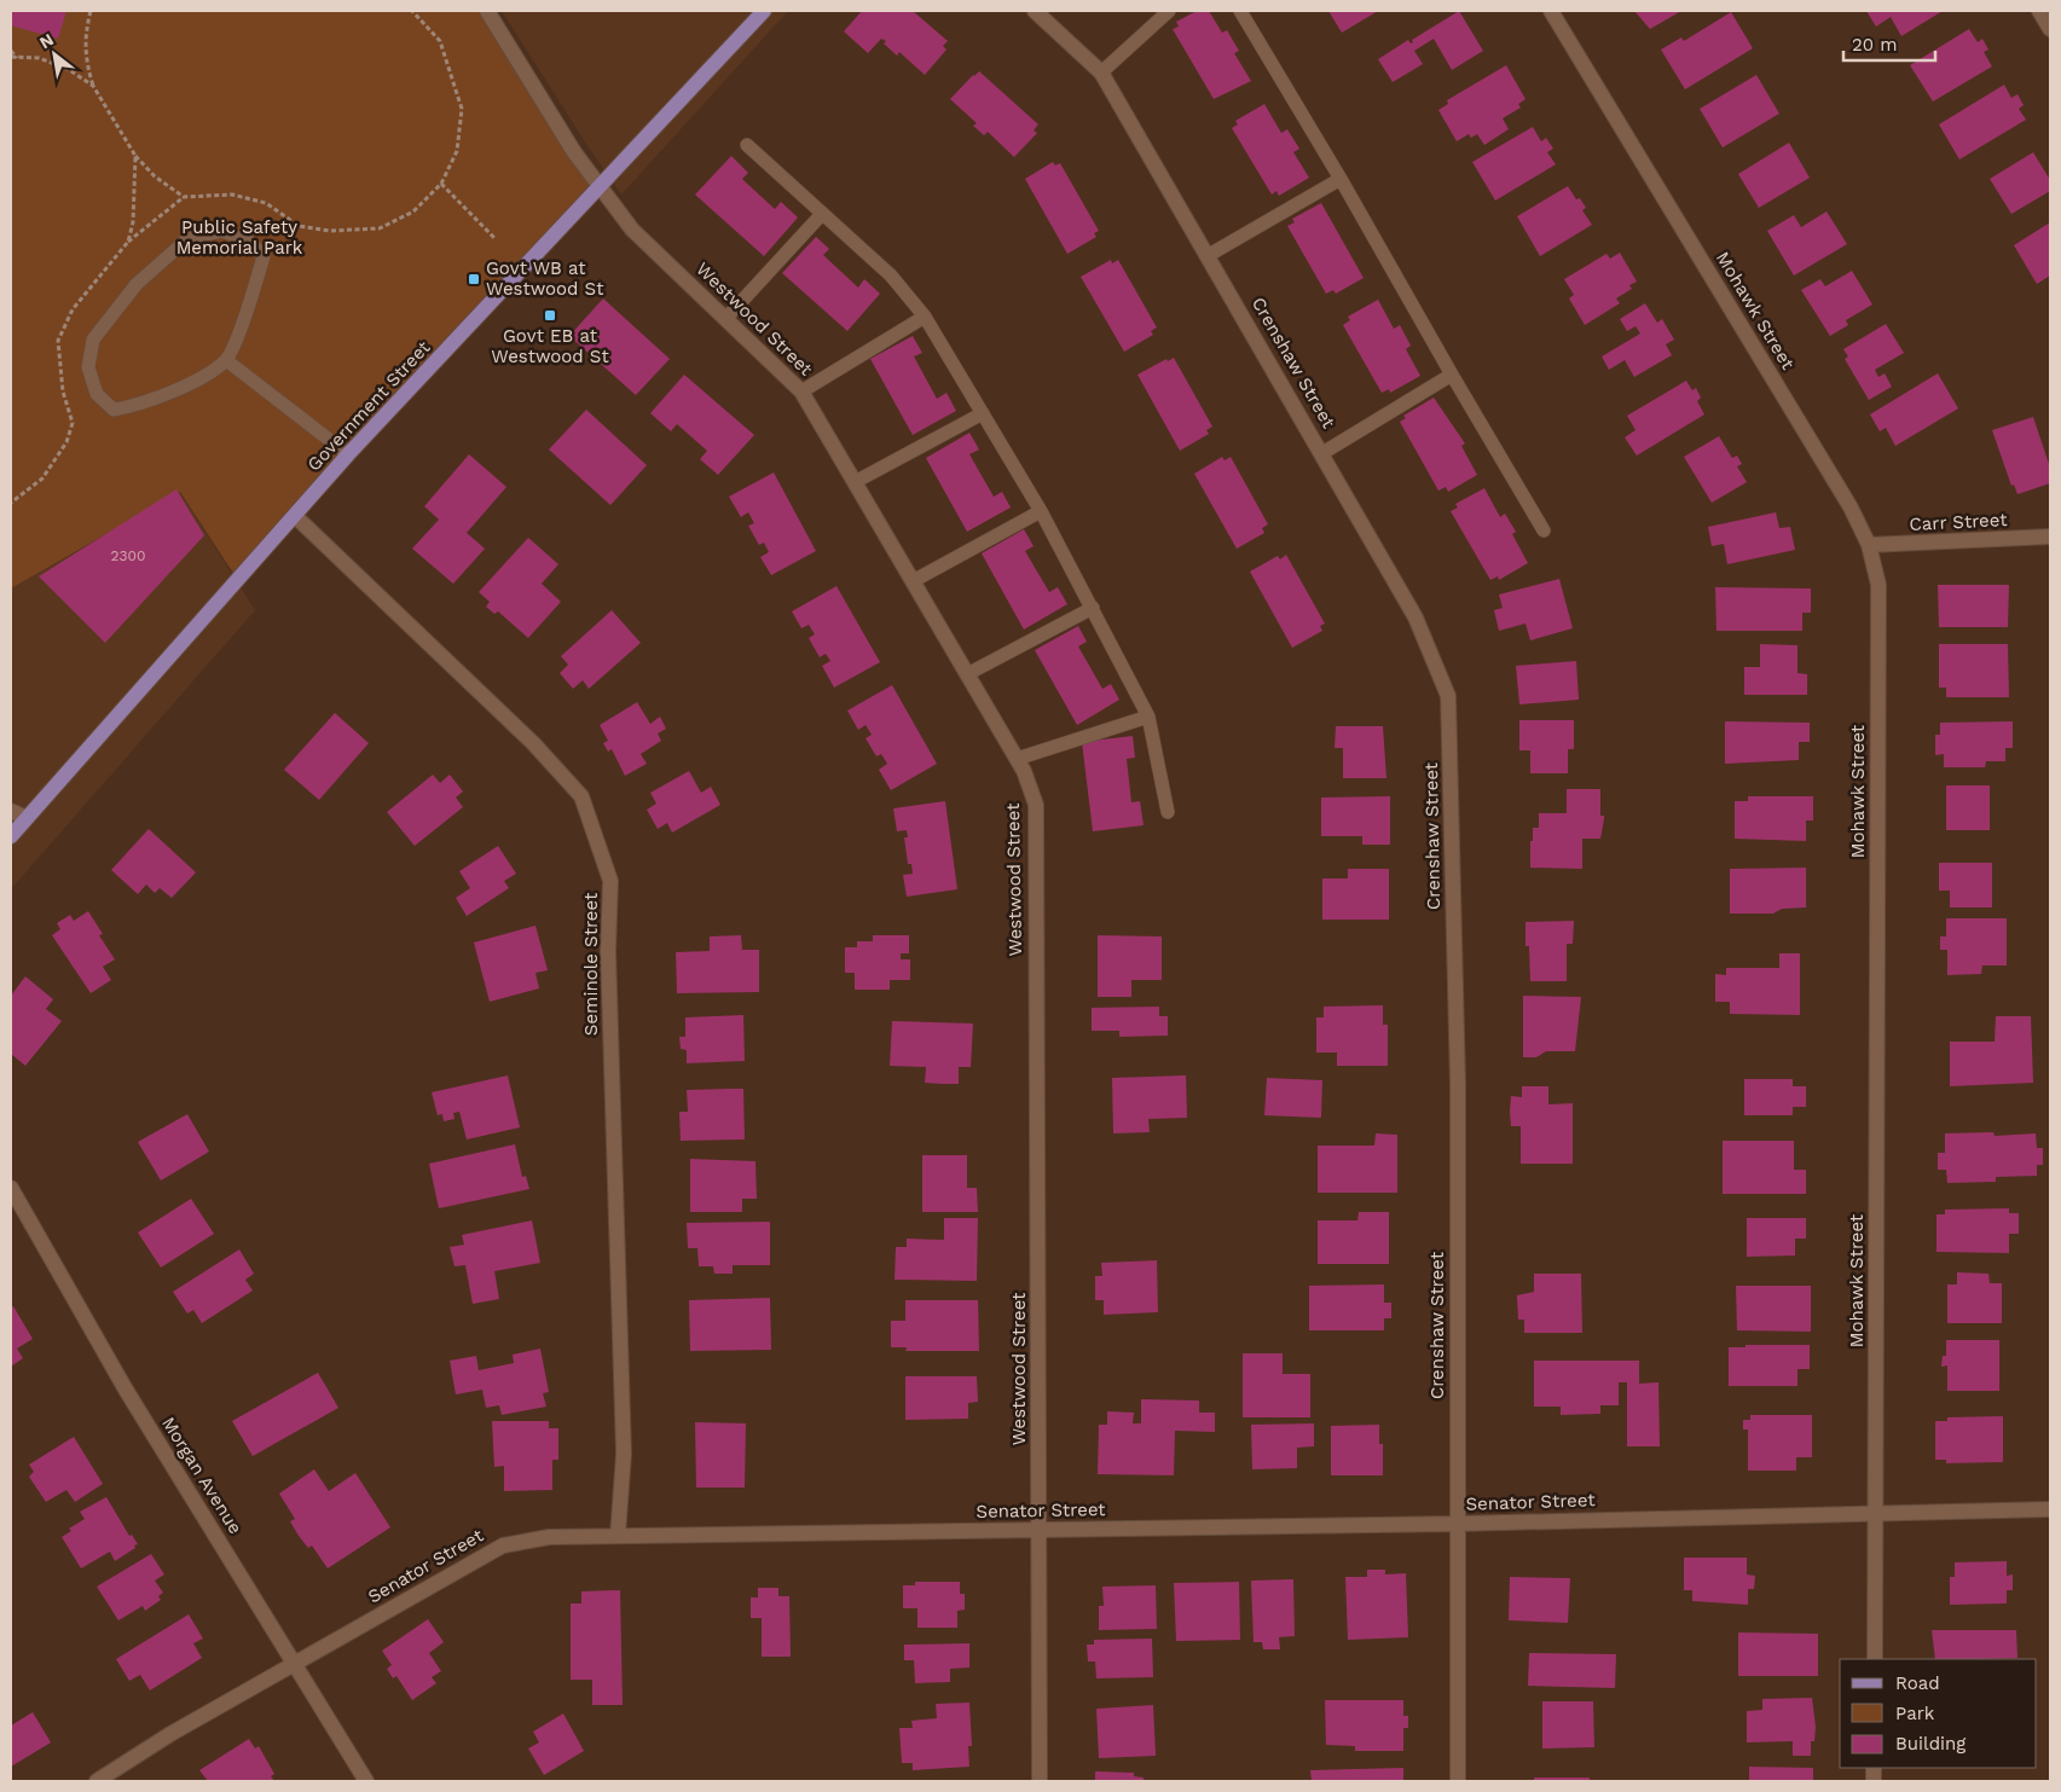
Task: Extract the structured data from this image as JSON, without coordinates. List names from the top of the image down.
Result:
{
  "streets": {
    "main road": ["Government Street"],
    "street": [
      "Mohawk Street",
      "Westwood Street",
      "Crenshaw Street",
      "Carr Street",
      "Seminole Street",
      "Morgan Avenue",
      "Senator Street"
    ]
  },
  "crossings": [
    ["Mohawk Street", "Carr Street"],
    ["Mohawk Street", "Senator Street"],
    ["Westwood Street", "Government Street"],
    ["Westwood Street", "Senator Street"],
    ["Crenshaw Street", "Senator Street"],
    ["Government Street", "Seminole Street"],
    ["Seminole Street", "Senator Street"],
    ["Morgan Avenue", "Senator Street"]
  ],
  "parks": ["Public Safety Memorial Park"],
  "places": {
    "transit": ["Govt WB at Westwood St", "Govt EB at Westwood St"]
  },
  "house_numbers": ["2300"],
  "legend": ["Road", "Park", "Building"],
  "scale_bar": "20 m",
  "north": "top left"
}
